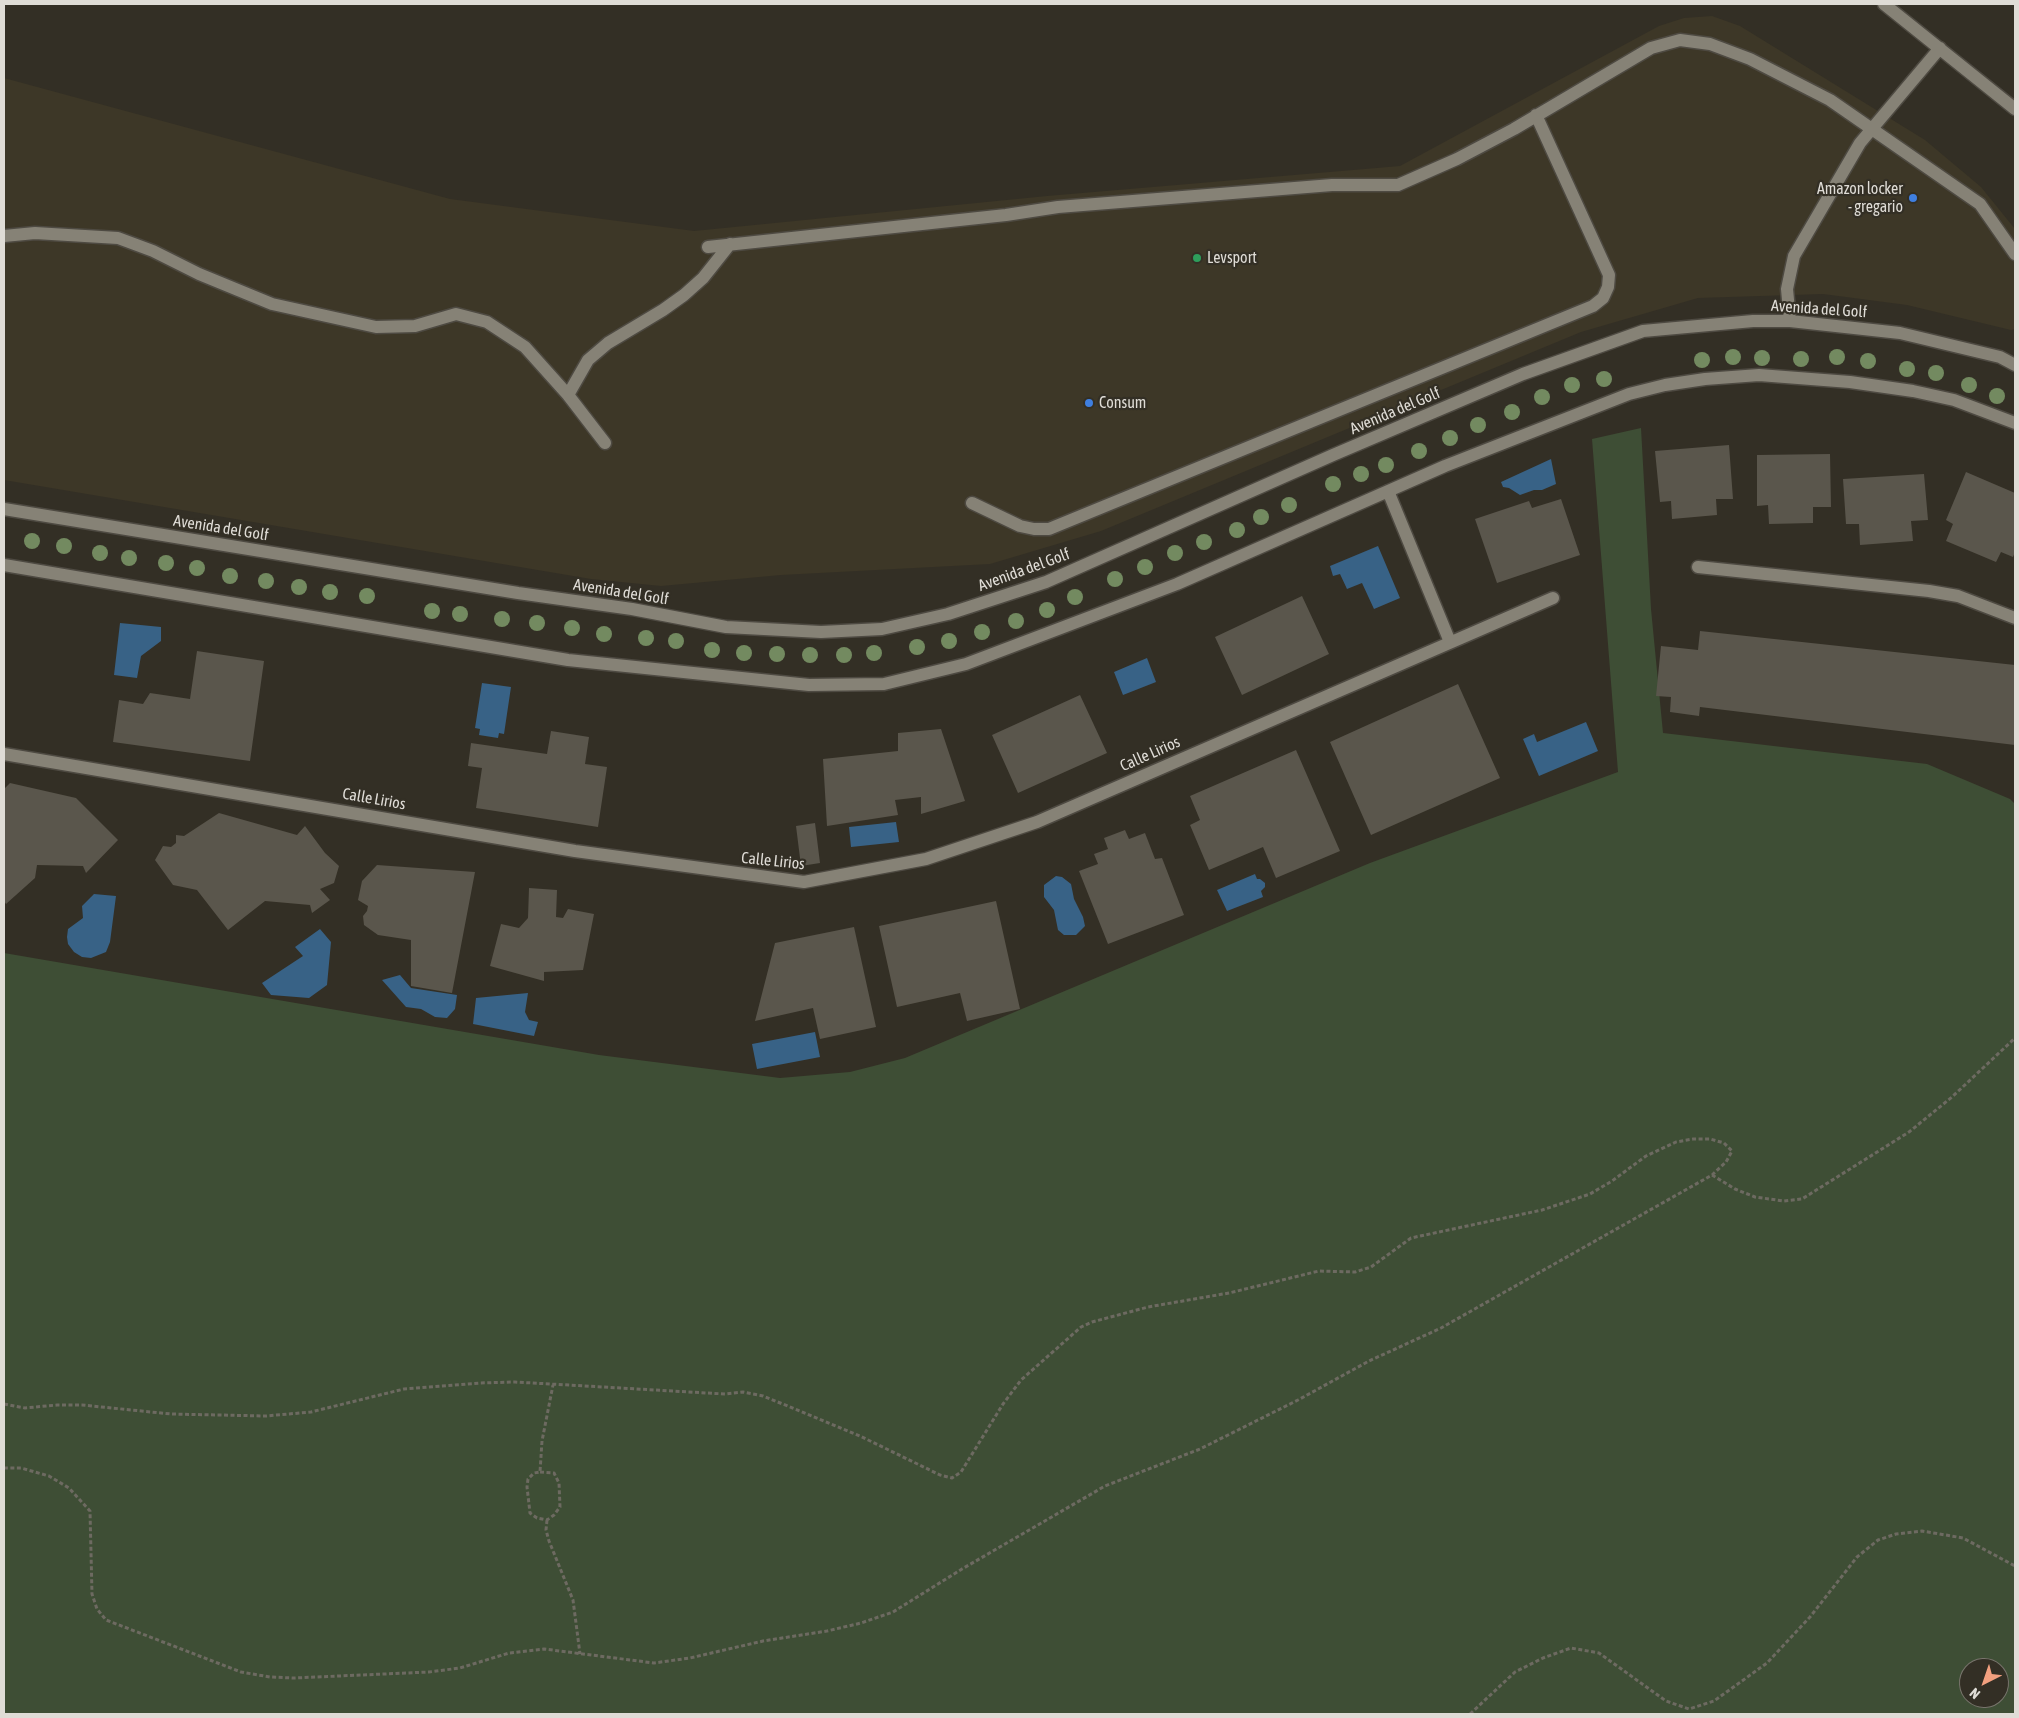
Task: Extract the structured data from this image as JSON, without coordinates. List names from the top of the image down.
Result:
{
  "streets": {
    "street": ["Avenida del Golf", "Calle Lirios"]
  },
  "places": ["Amazon locker - gregario", "Levsport", "Consum"],
  "north": "bottom left"
}
